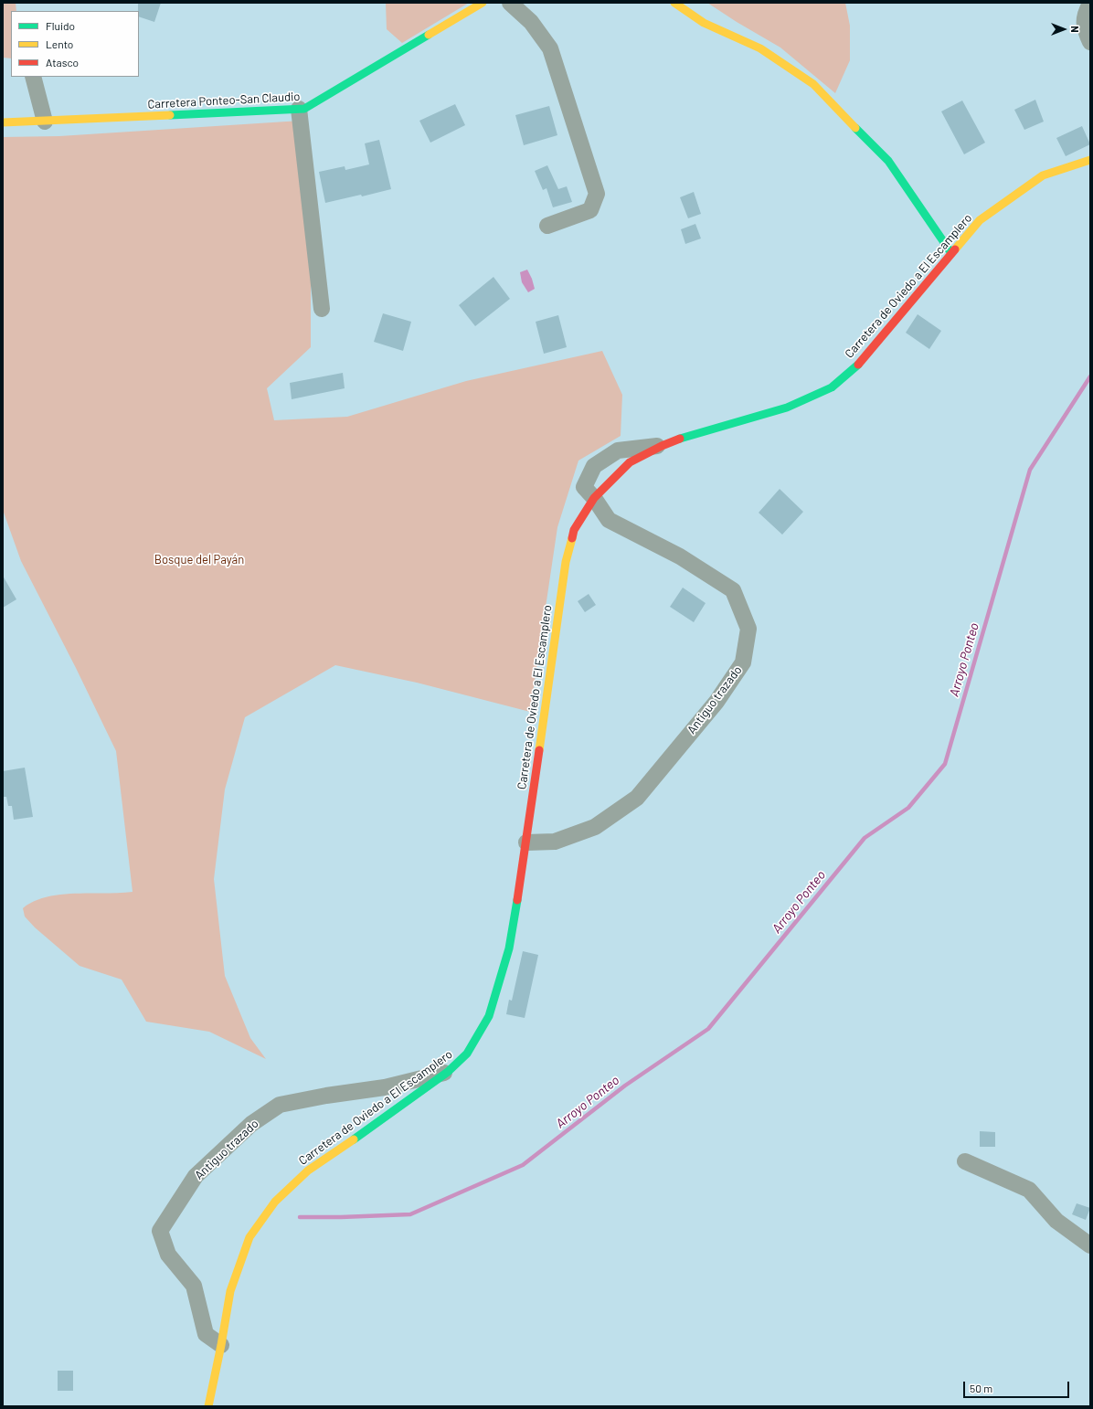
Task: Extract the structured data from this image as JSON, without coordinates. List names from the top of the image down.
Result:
{
  "streets": {
    "street": ["Carretera Ponteo-San Claudio", "Carretera de Oviedo a El Escamplero", "Antiguo trazado"]
  },
  "crossings": [
    ["Carretera de Oviedo a El Escamplero", "Antiguo trazado"]
  ],
  "water": ["Arroyo Ponteo"],
  "parks": ["Bosque del Payán"],
  "legend": ["Fluido", "Lento", "Atasco"],
  "scale_bar": "50 m",
  "north": "right"
}
